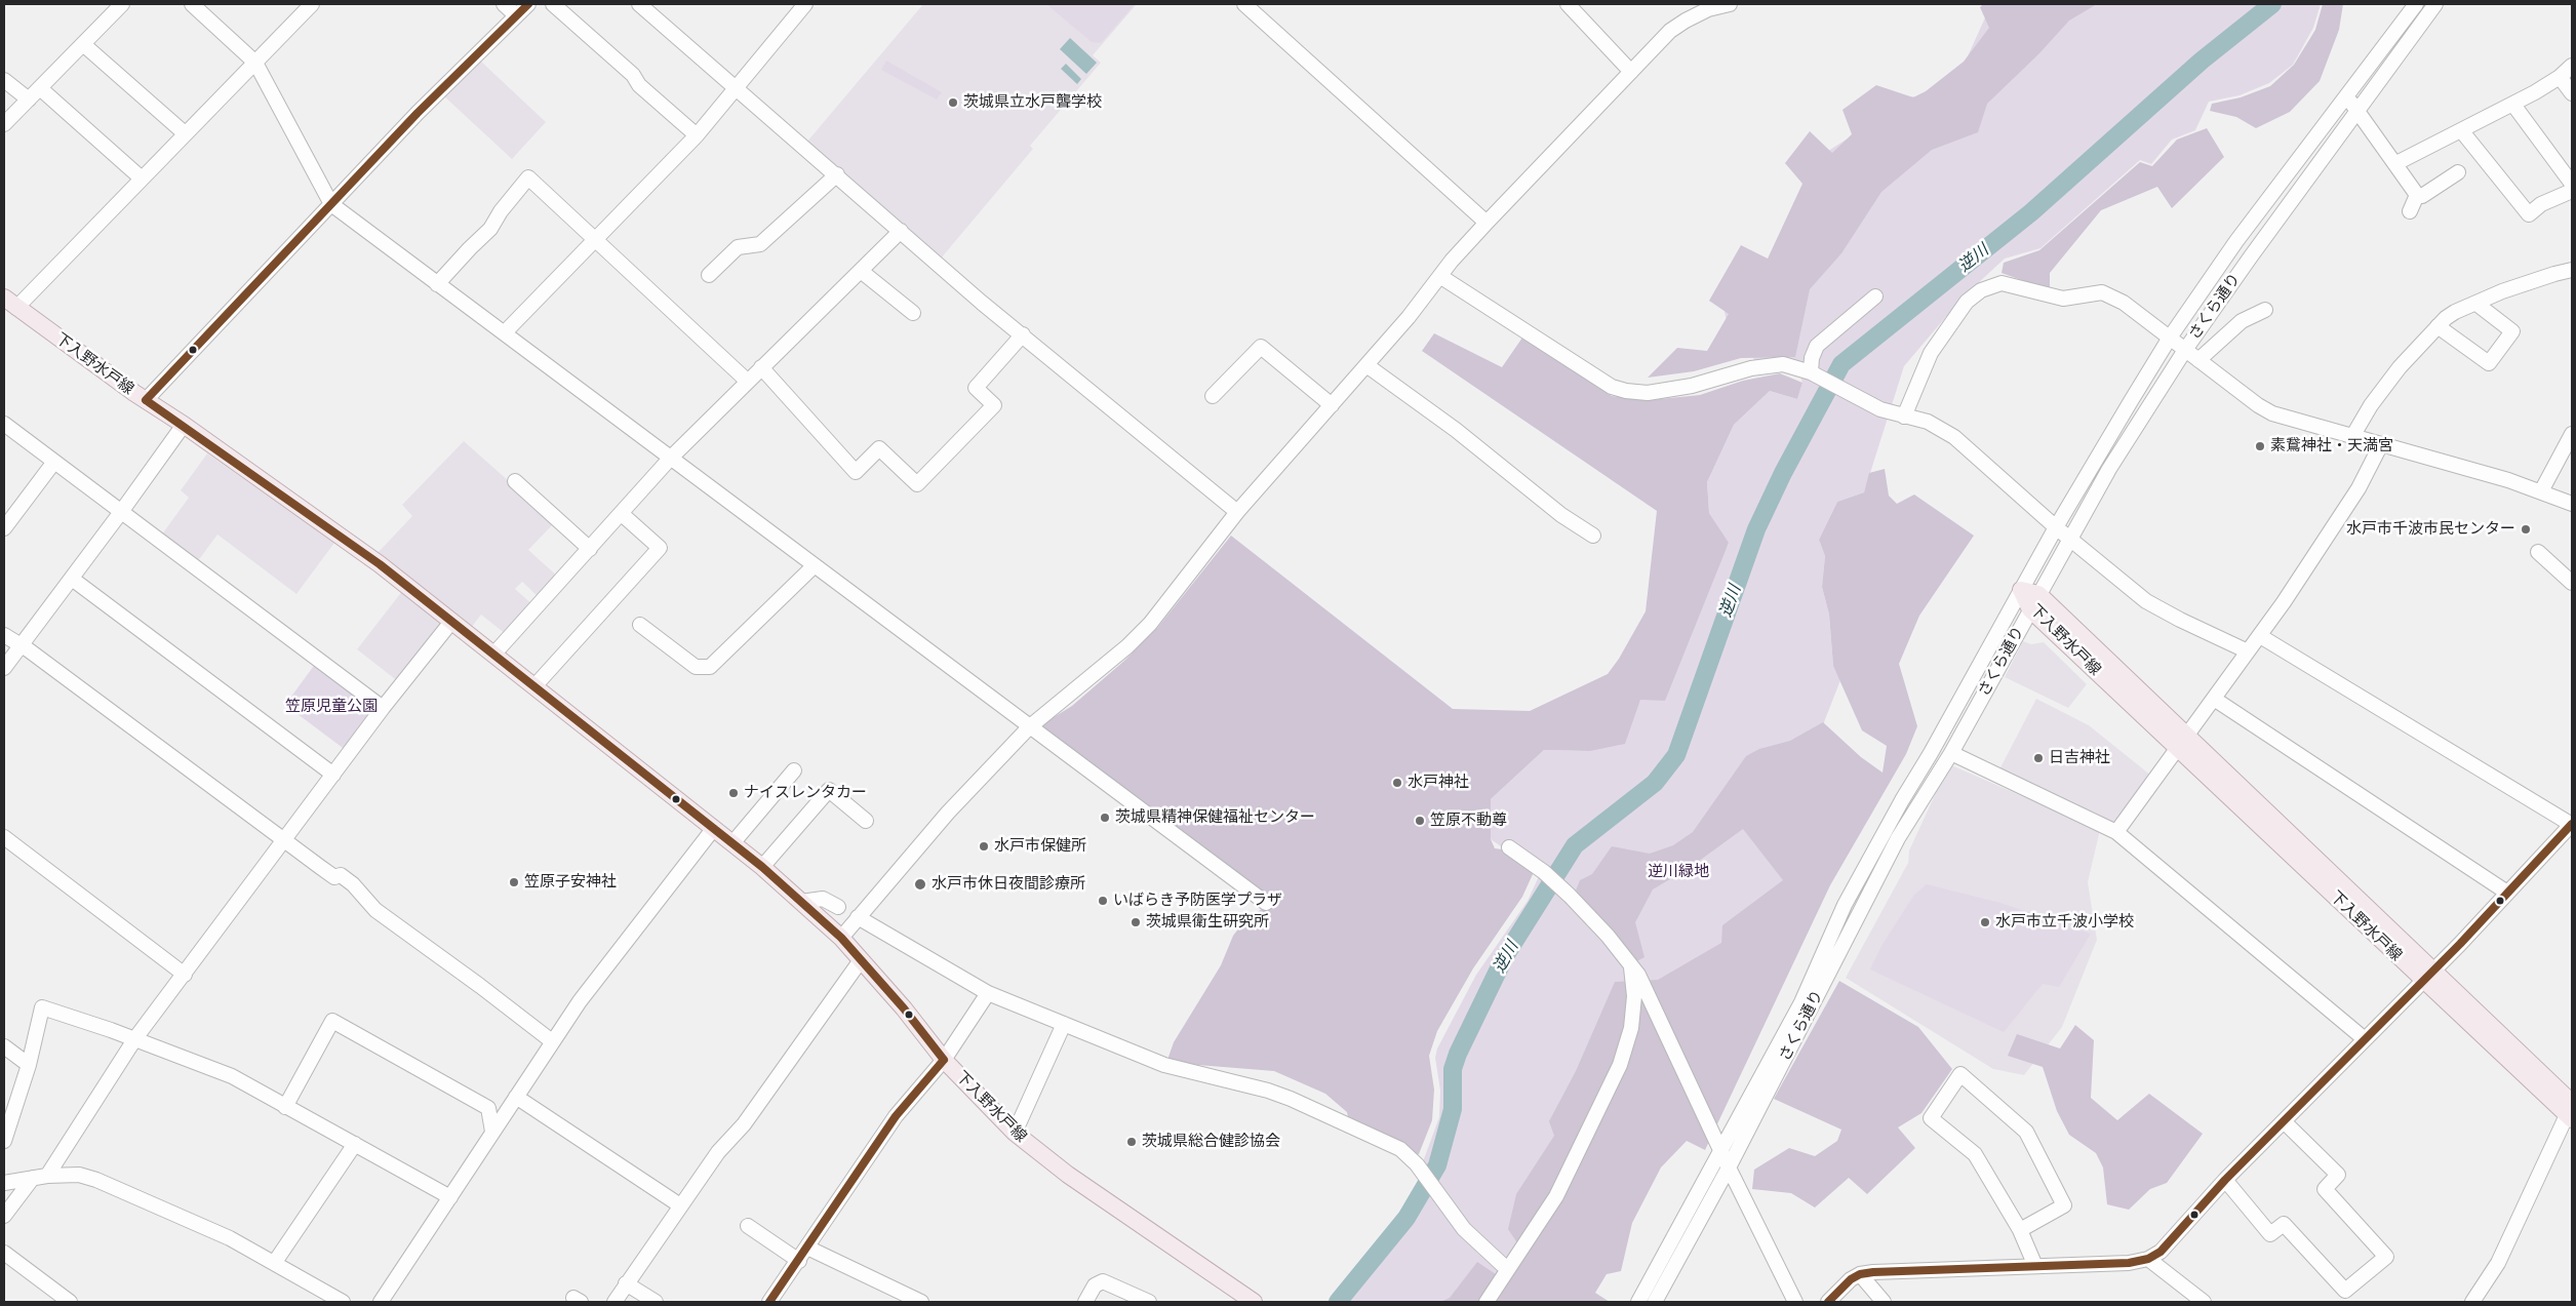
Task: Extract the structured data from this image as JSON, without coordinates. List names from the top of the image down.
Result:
{
  "streets": {
    "main road": ["下入野水戸線"],
    "street": ["さくら通り"]
  },
  "crossings": [
    ["さくら通り", "下入野水戸線"]
  ],
  "water": ["逆川"],
  "parks": ["笠原児童公園", "逆川緑地"],
  "places": [
    "茨城県立水戸聾学校",
    "素鵞神社・天満宮",
    "水戸市千波市民センター",
    "日吉神社",
    "水戸神社",
    "ナイスレンタカー",
    "茨城県精神保健福祉センター",
    "笠原不動尊",
    "水戸市保健所",
    "笠原子安神社",
    "水戸市休日夜間診療所",
    "いばらき予防医学プラザ",
    "茨城県衛生研究所",
    "水戸市立千波小学校",
    "茨城県総合健診協会"
  ]
}
